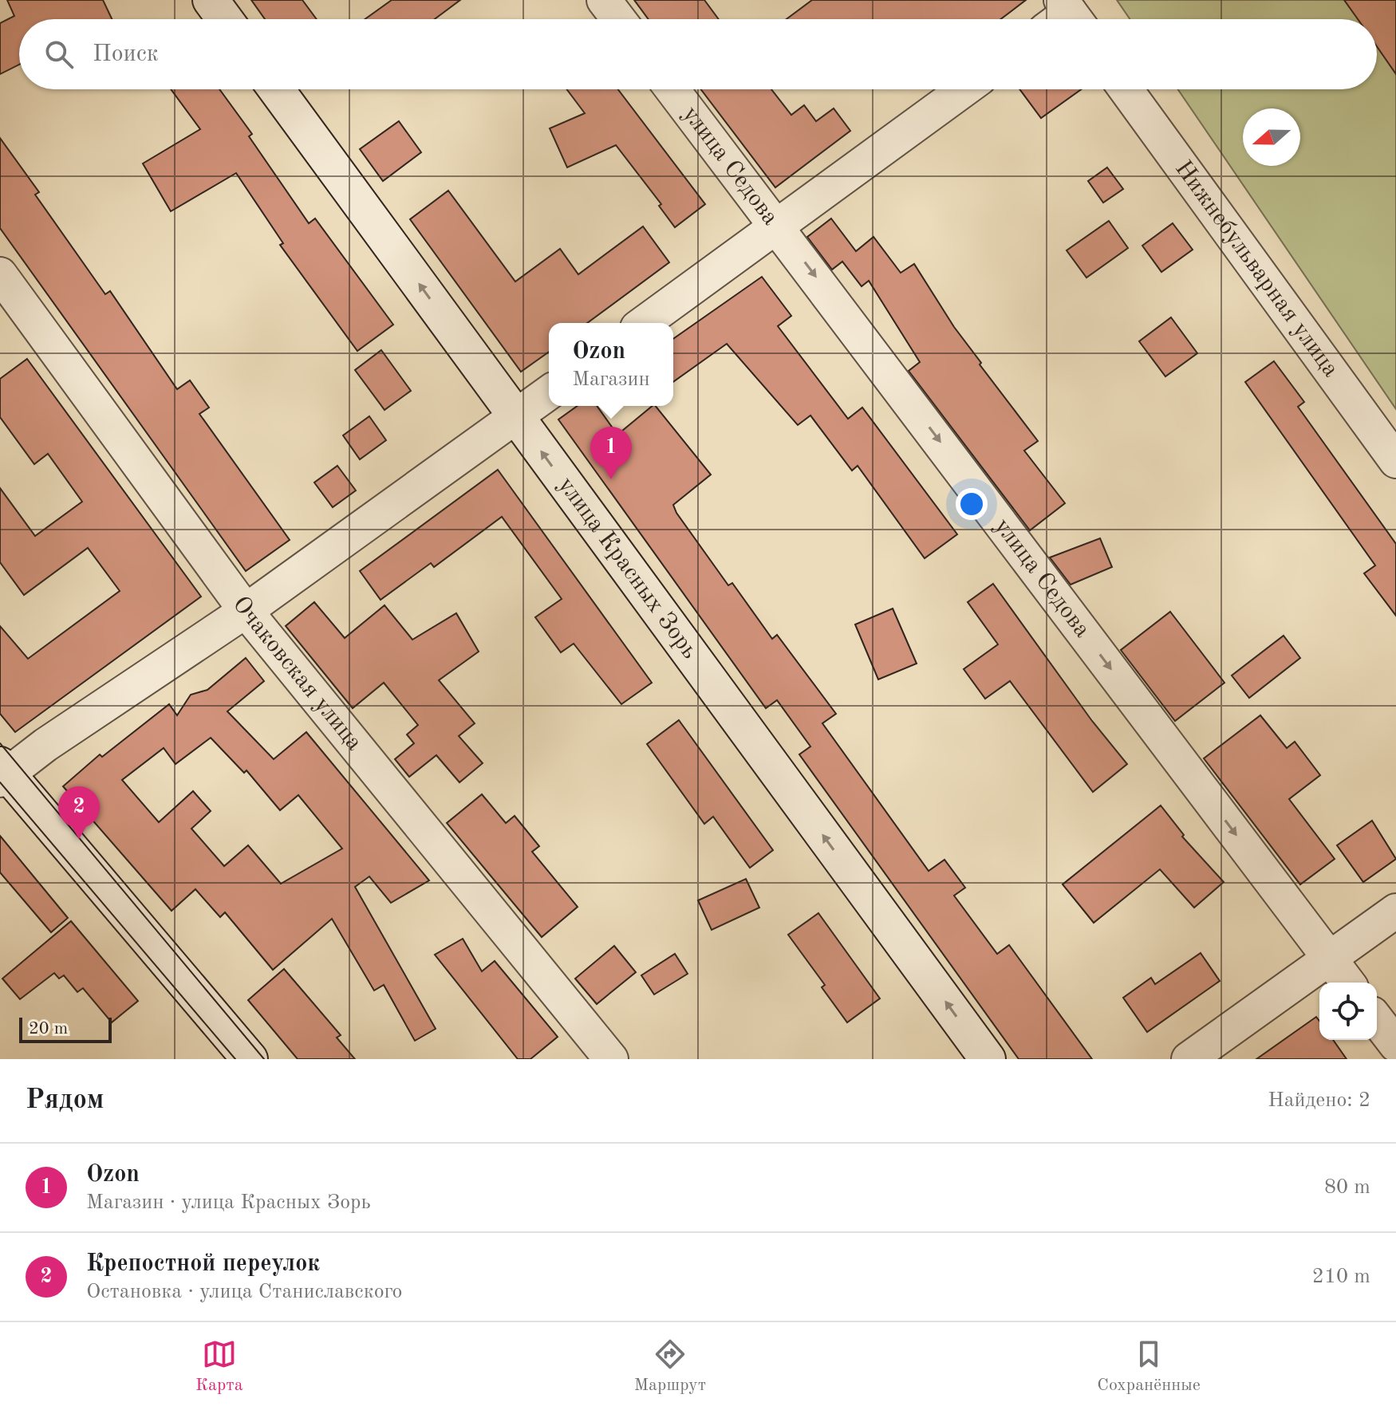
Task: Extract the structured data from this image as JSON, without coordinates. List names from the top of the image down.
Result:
{
  "streets": {
    "street": [
      "улица Седова",
      "Нижнебульварная улица",
      "улица Красных Зорь",
      "Очаковская улица"
    ]
  },
  "one_way": ["улица Седова", "улица Красных Зорь"],
  "scale_bar": "20 m",
  "north": "left",
  "page": {
    "search": "Поиск",
    "popup": ["Ozon", "Магазин"],
    "pins": ["1", "2"],
    "scale": "20 m",
    "heading": ["Рядом", "Найдено: 2"],
    "list": [
      {
        "mark": "1",
        "name": "Ozon",
        "note": "Магазин · улица Красных Зорь",
        "value": "80 m"
      },
      {
        "mark": "2",
        "name": "Крепостной переулок",
        "note": "Остановка · улица Станиславского",
        "value": "210 m"
      }
    ],
    "nav": ["Карта", "Маршрут", "Сохранённые"]
  }
}
